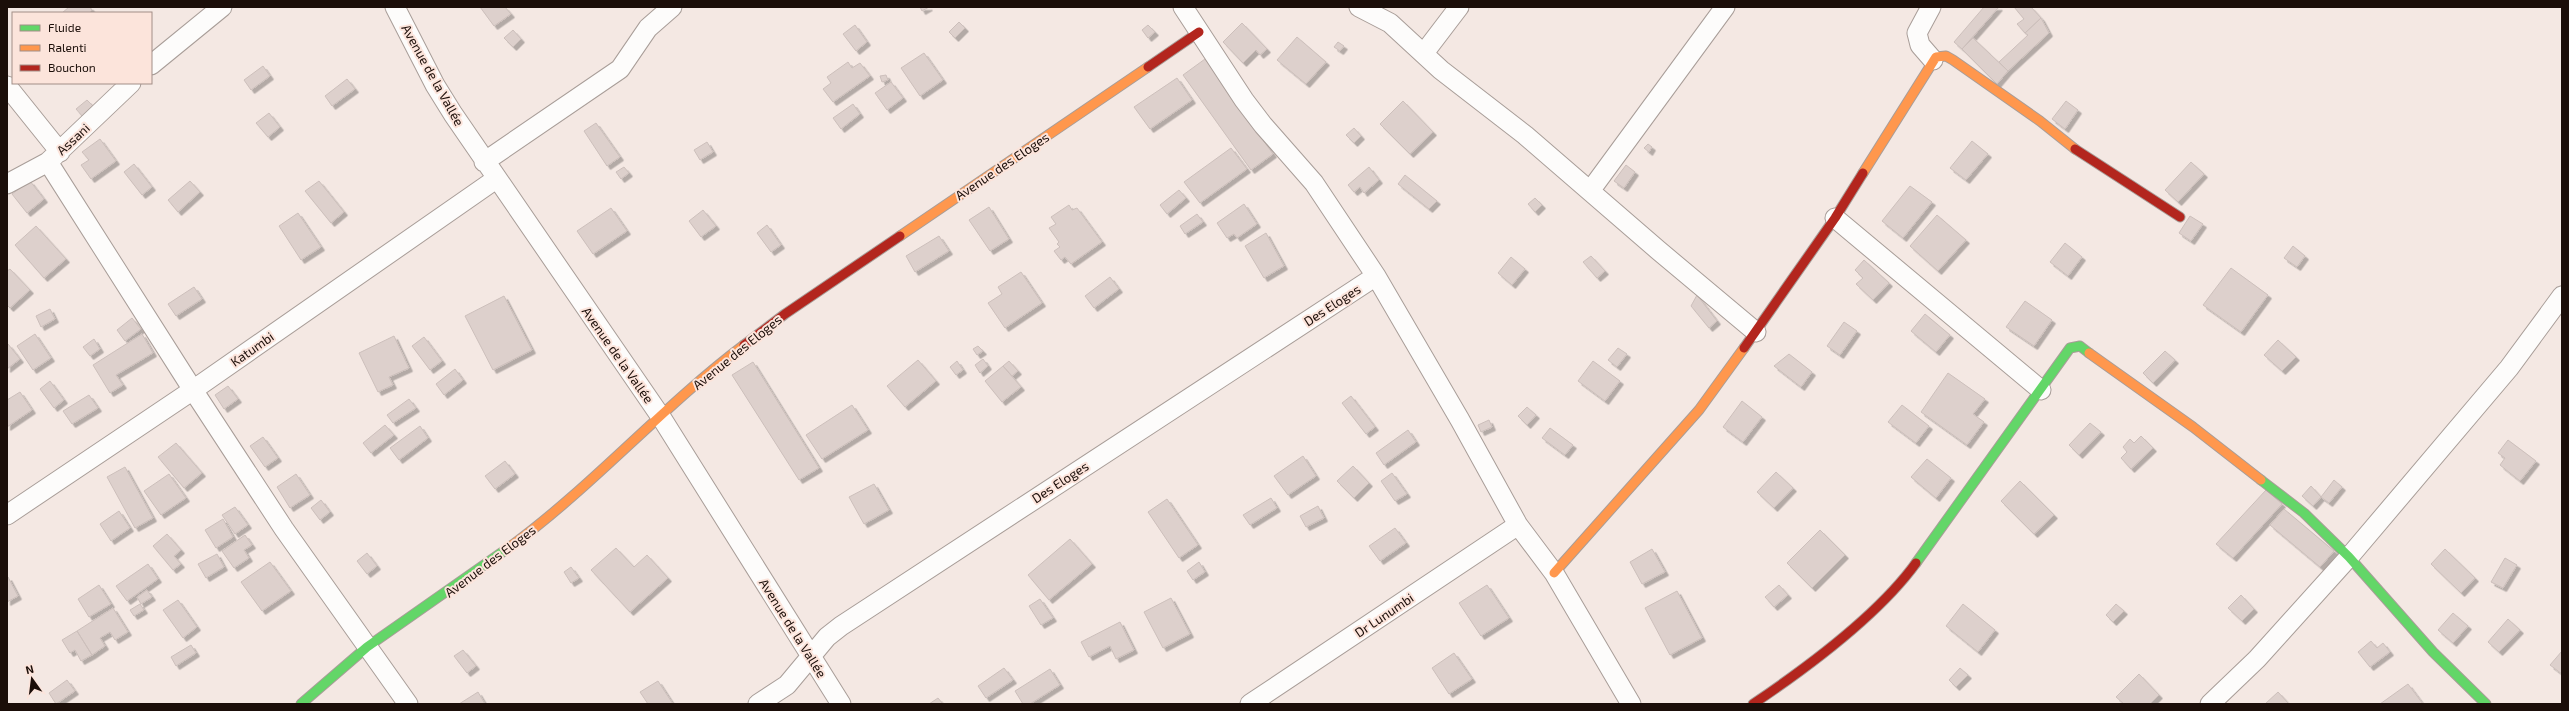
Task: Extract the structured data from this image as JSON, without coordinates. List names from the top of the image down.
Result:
{
  "streets": {
    "street": [
      "Avenue de la Vallée",
      "Assani",
      "Avenue des Eloges",
      "Des Eloges",
      "Katumbi",
      "Dr Lunumbi"
    ]
  },
  "crossings": [
    ["Avenue de la Vallée", "Avenue des Eloges"],
    ["Avenue de la Vallée", "Des Eloges"],
    ["Avenue de la Vallée", "Katumbi"]
  ],
  "legend": ["Fluide", "Ralenti", "Bouchon"],
  "north": "top"
}
